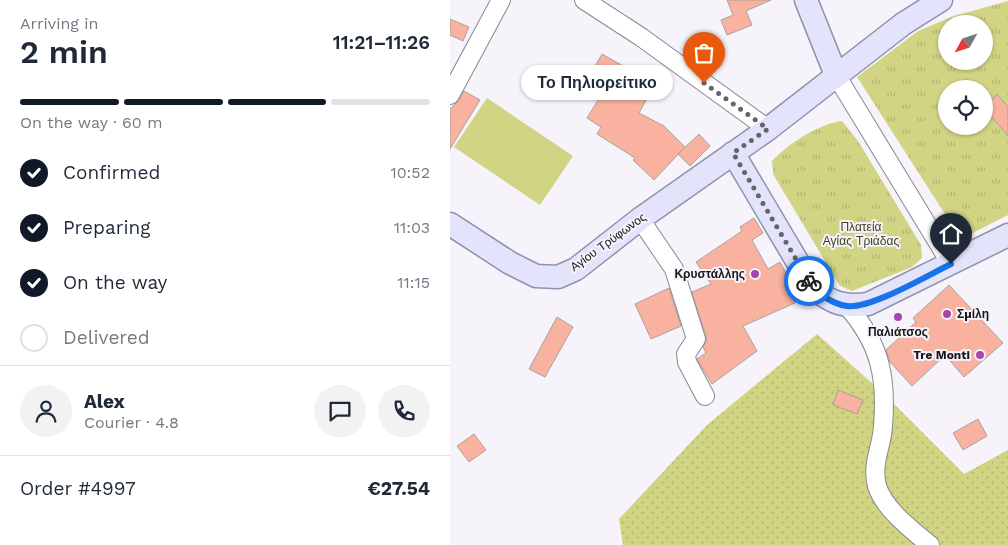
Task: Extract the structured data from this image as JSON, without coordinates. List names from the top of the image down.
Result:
{
  "streets": {
    "main road": ["Αγίου Τρύφωνος"]
  },
  "parks": ["Πλατεία Αγίας Τριάδας"],
  "places": [
    "Το Πηλιορείτικο",
    "Κρυστάλλης",
    "Σμίλη",
    "Παλιάτσος",
    "Tre Monti"
  ],
  "north": "bottom left",
  "page": {
    "heading": ["2 min", "Arriving in", "11:21–11:26"],
    "panel": [
      "Alex",
      "Courier · 4.8",
      "Order #4997",
      "€27.54"
    ],
    "bubble": "Το Πηλιορείτικο",
    "bar": "On the way · 60 m",
    "list": [
      ["Confirmed", "10:52"],
      ["Preparing", "11:03"],
      ["On the way", "11:15"],
      "Delivered"
    ]
  }
}
